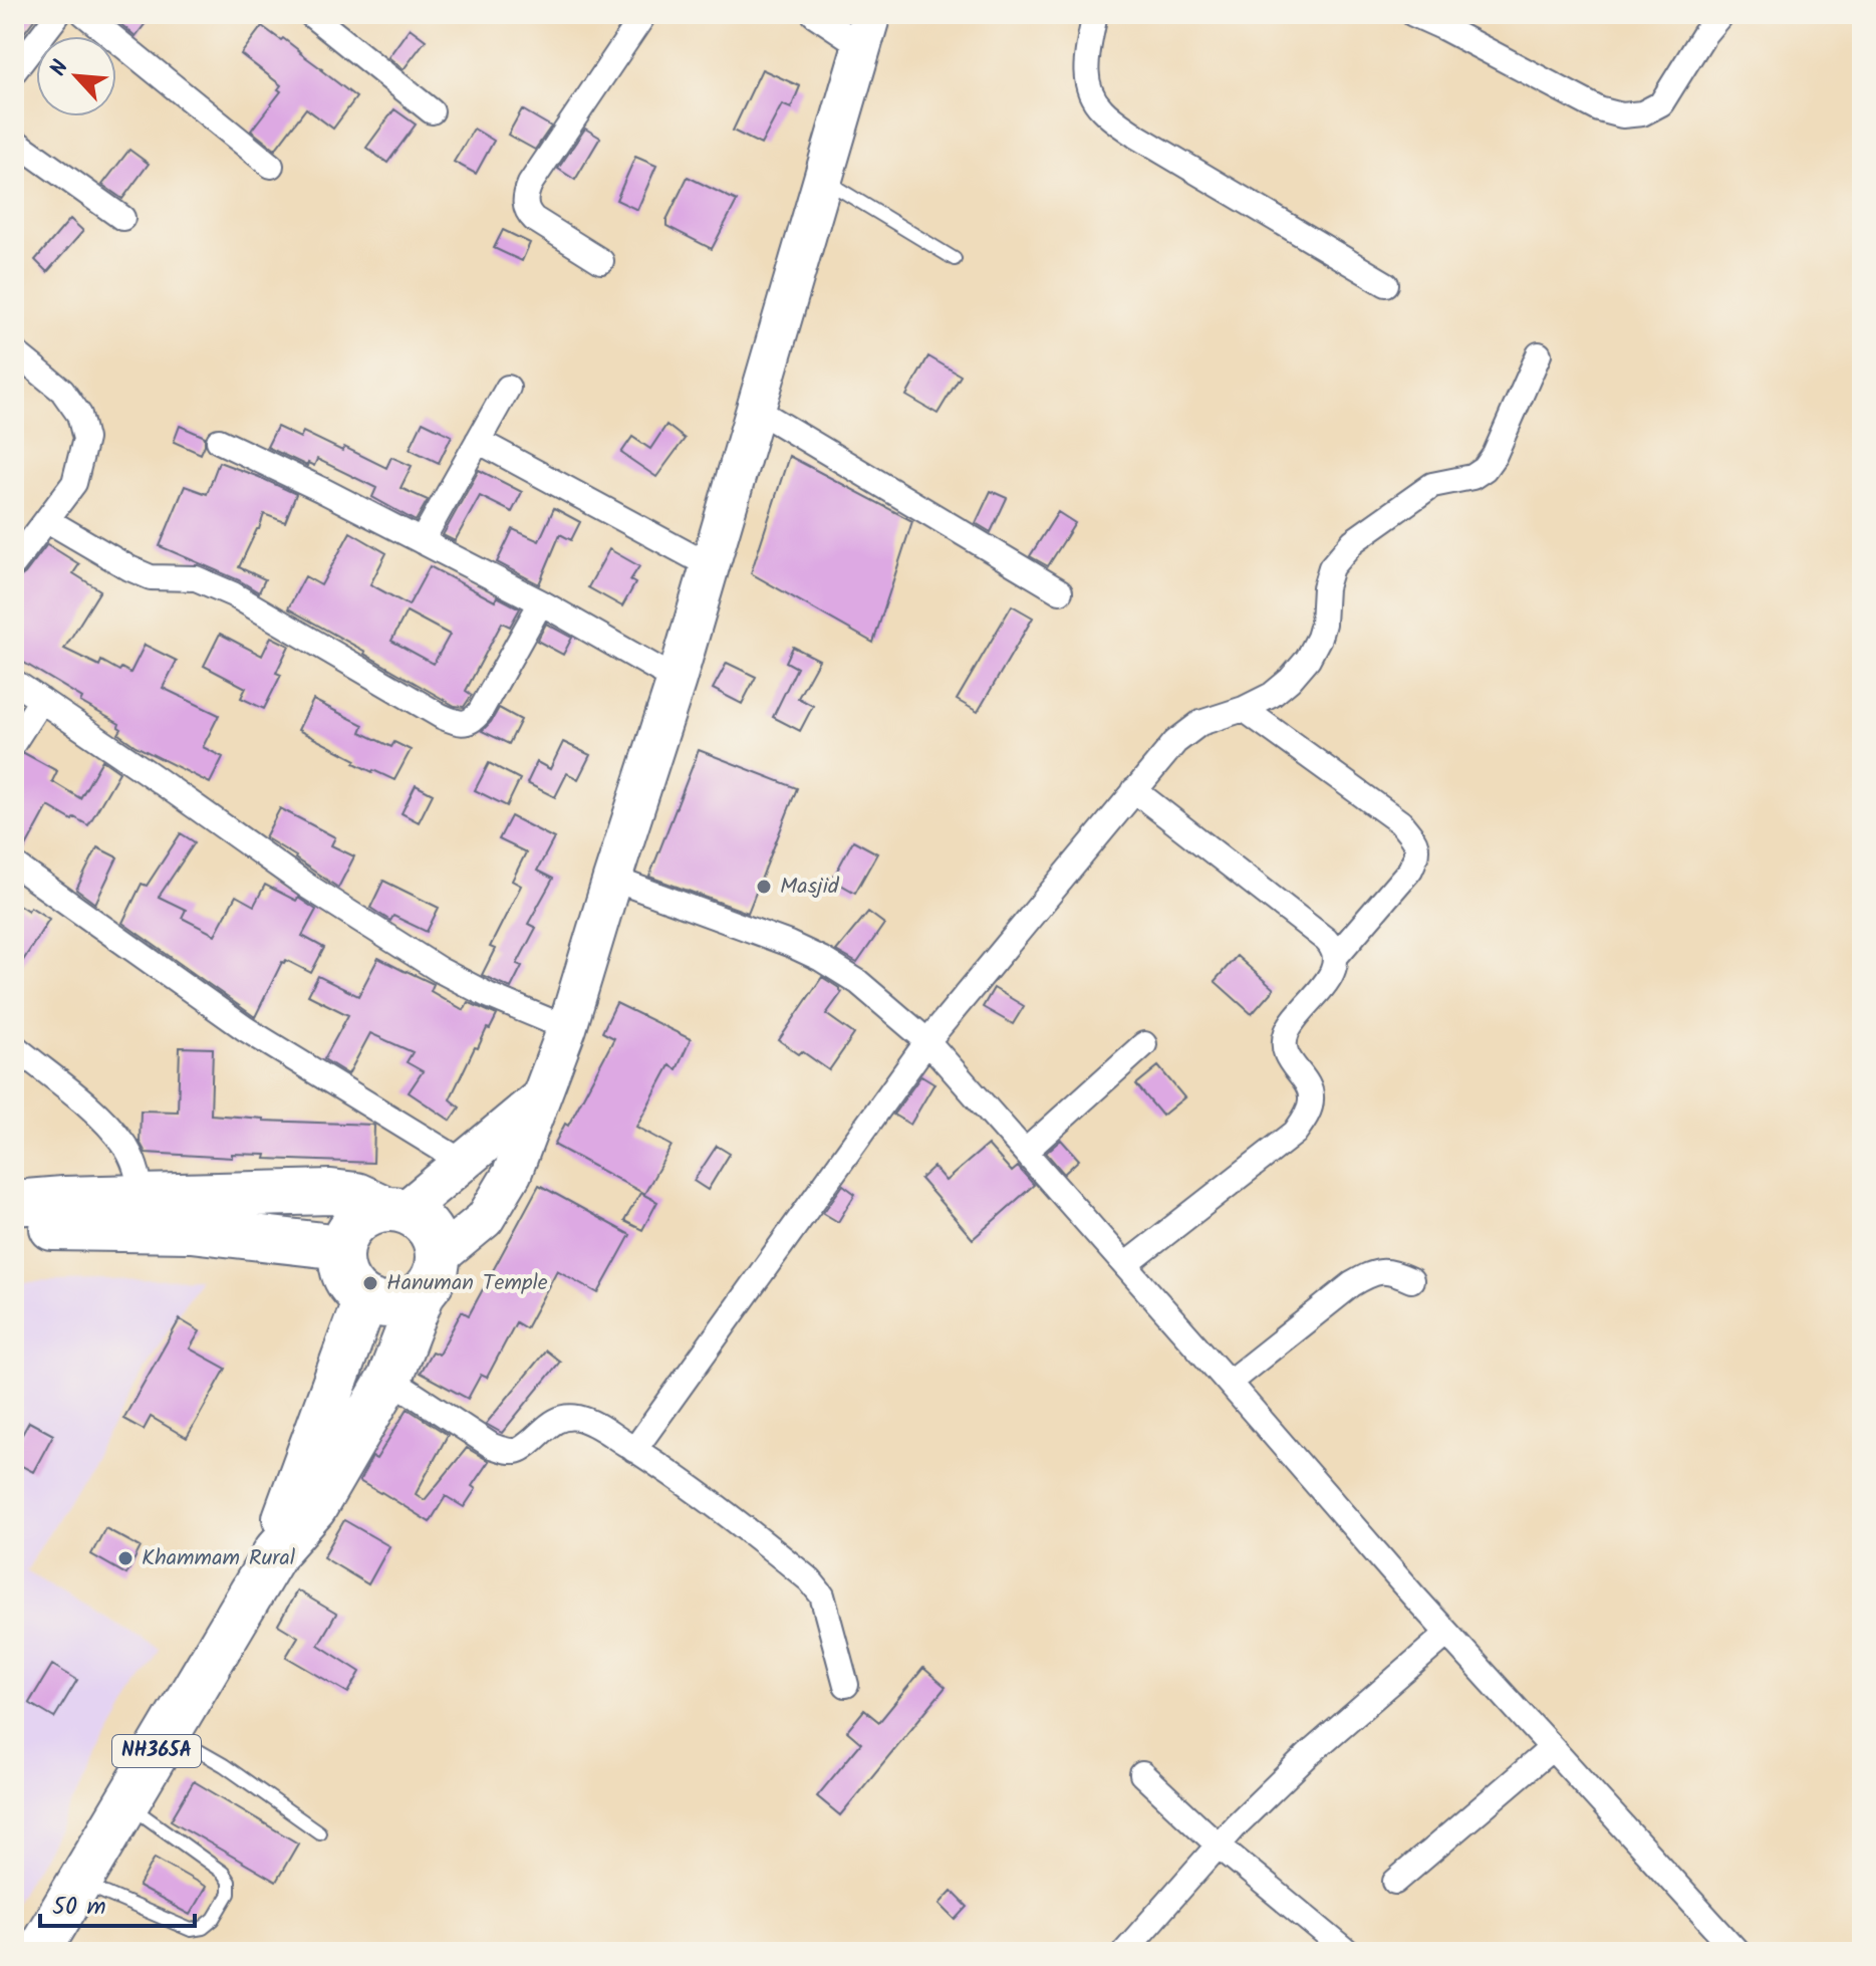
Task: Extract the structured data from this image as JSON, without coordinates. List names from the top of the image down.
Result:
{
  "streets": {
    "highway": ["NH365A"]
  },
  "places": ["Masjid", "Hanuman Temple", "Khammam Rural"],
  "scale_bar": "50 m",
  "north": "top left"
}
